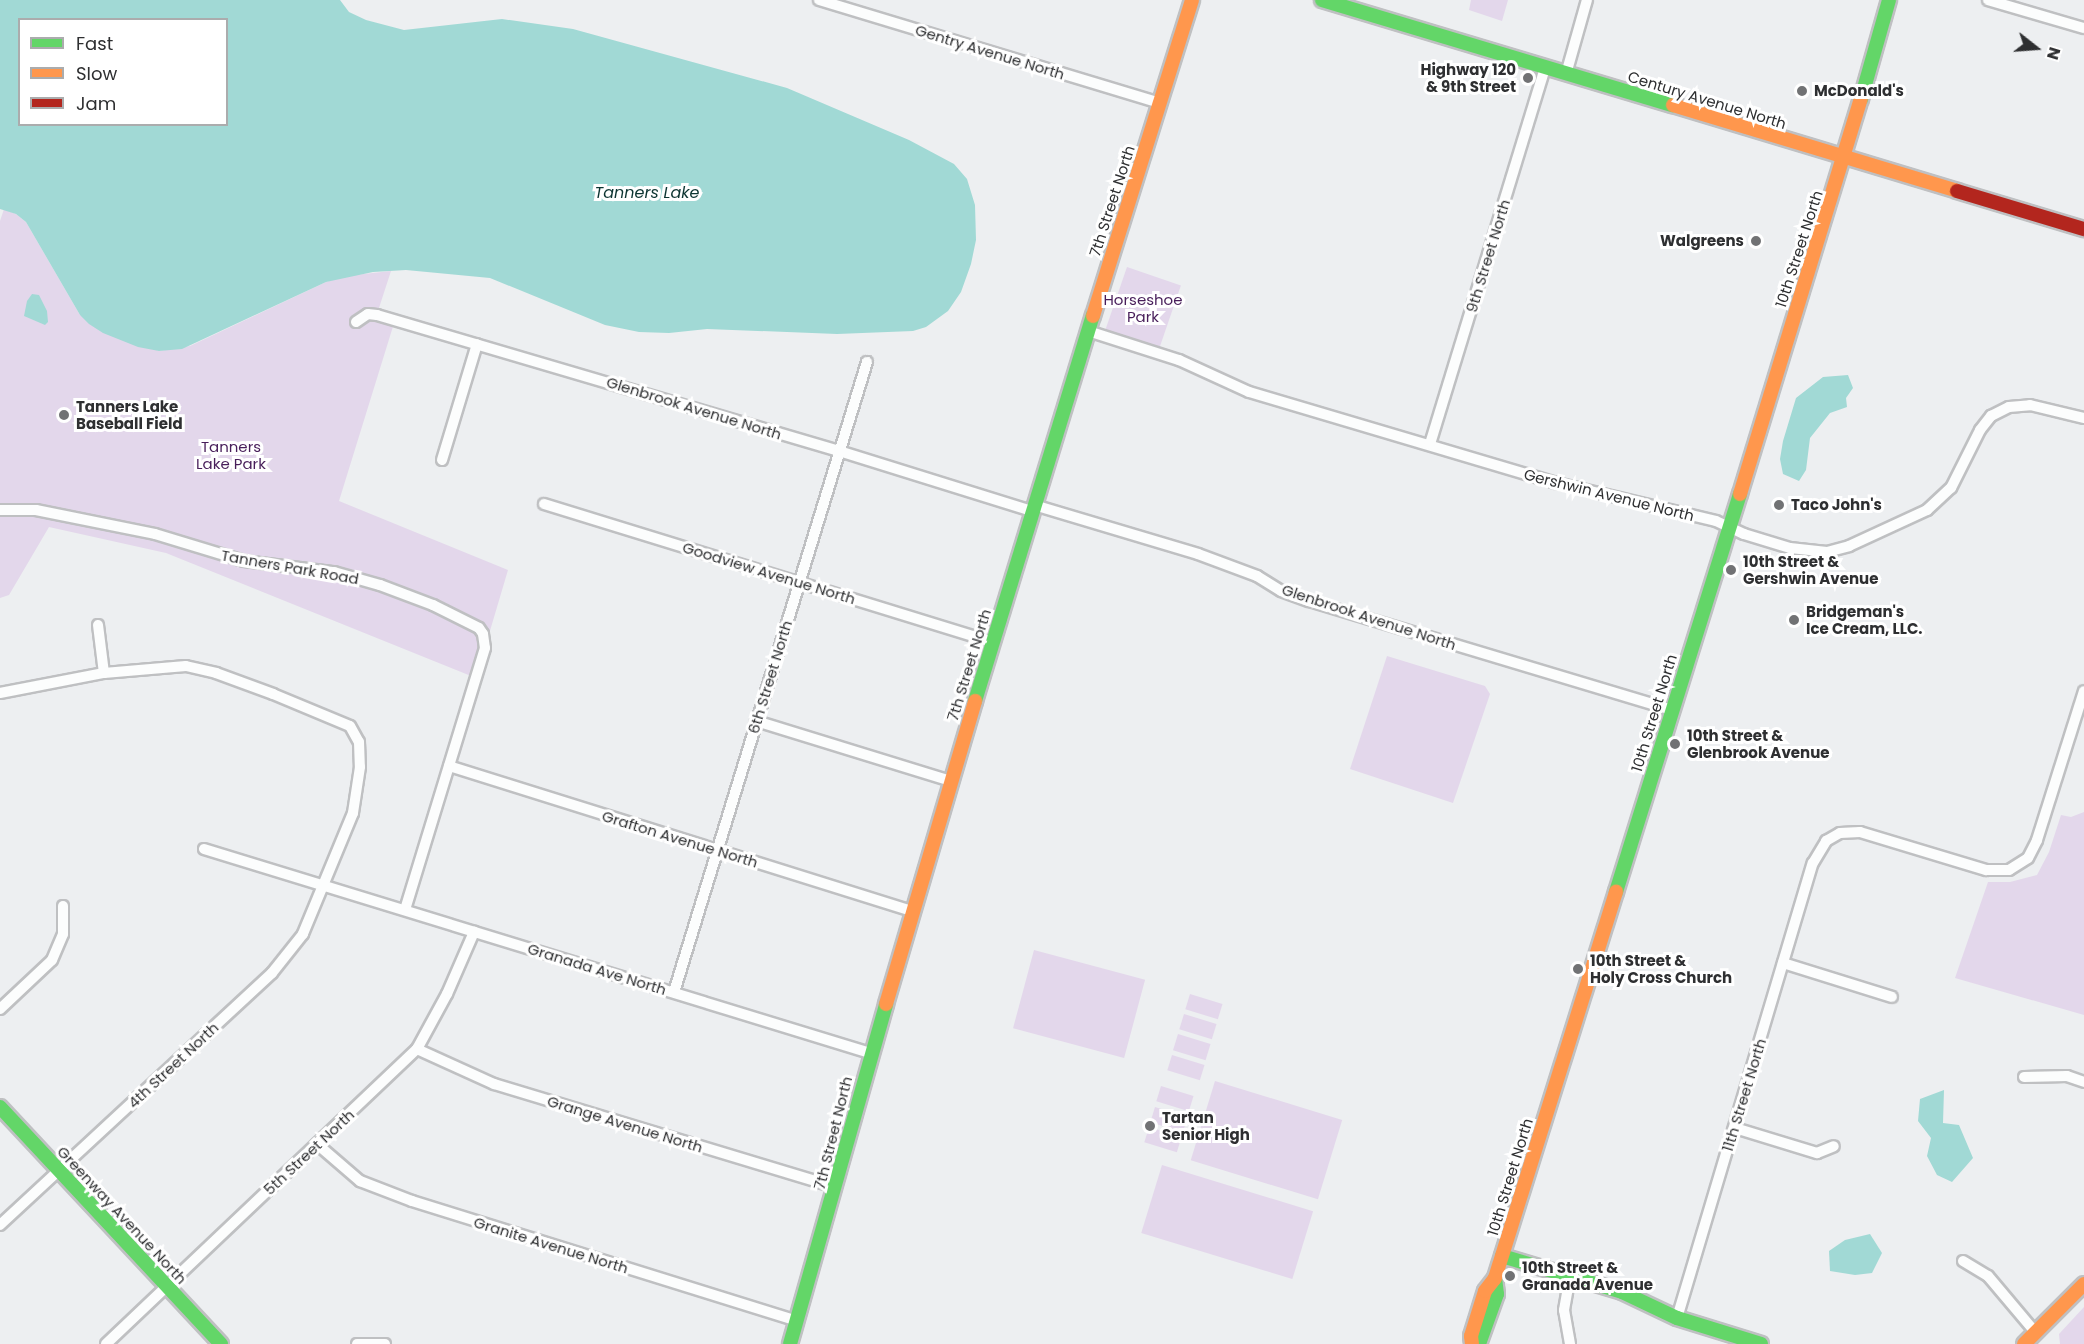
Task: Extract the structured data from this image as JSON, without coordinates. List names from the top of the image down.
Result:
{
  "streets": {
    "main road": [
      "Century Avenue North",
      "7th Street North",
      "10th Street North",
      "Greenway Avenue North"
    ],
    "street": [
      "Gentry Avenue North",
      "9th Street North",
      "Glenbrook Avenue North",
      "Gershwin Avenue North",
      "Tanners Park Road",
      "Goodview Avenue North",
      "6th Street North",
      "Grafton Avenue North",
      "Granada Ave North",
      "4th Street North",
      "11th Street North",
      "Grange Avenue North",
      "5th Street North",
      "Granite Avenue North"
    ]
  },
  "crossings": [
    ["Gentry Avenue North", "7th Street North"],
    ["Century Avenue North", "10th Street North"],
    ["Century Avenue North", "9th Street North"],
    ["7th Street North", "Glenbrook Avenue North"],
    ["7th Street North", "Gershwin Avenue North"],
    ["7th Street North", "Goodview Avenue North"],
    ["7th Street North", "Grafton Avenue North"],
    ["7th Street North", "Granada Ave North"],
    ["7th Street North", "Grange Avenue North"],
    ["7th Street North", "Granite Avenue North"],
    ["10th Street North", "Glenbrook Avenue North"],
    ["10th Street North", "Gershwin Avenue North"],
    ["9th Street North", "Gershwin Avenue North"],
    ["Glenbrook Avenue North", "6th Street North"],
    ["Tanners Park Road", "Grafton Avenue North"],
    ["Goodview Avenue North", "6th Street North"],
    ["6th Street North", "Grafton Avenue North"],
    ["6th Street North", "Granada Ave North"],
    ["Granada Ave North", "4th Street North"],
    ["Granada Ave North", "5th Street North"],
    ["4th Street North", "Greenway Avenue North"],
    ["Grange Avenue North", "5th Street North"],
    ["5th Street North", "Greenway Avenue North"],
    ["5th Street North", "Granite Avenue North"]
  ],
  "water": ["Tanners Lake"],
  "parks": ["Horseshoe Park", "Tanners Lake Park"],
  "places": [
    "Highway 120 & 9th Street",
    "McDonald's",
    "Walgreens",
    "Tanners Lake Baseball Field",
    "Taco John's",
    "10th Street & Gershwin Avenue",
    "Bridgeman's Ice Cream, LLC.",
    "10th Street & Glenbrook Avenue",
    "10th Street & Holy Cross Church",
    "Tartan Senior High",
    "10th Street & Granada Avenue"
  ],
  "legend": ["Fast", "Slow", "Jam"],
  "north": "right"
}
